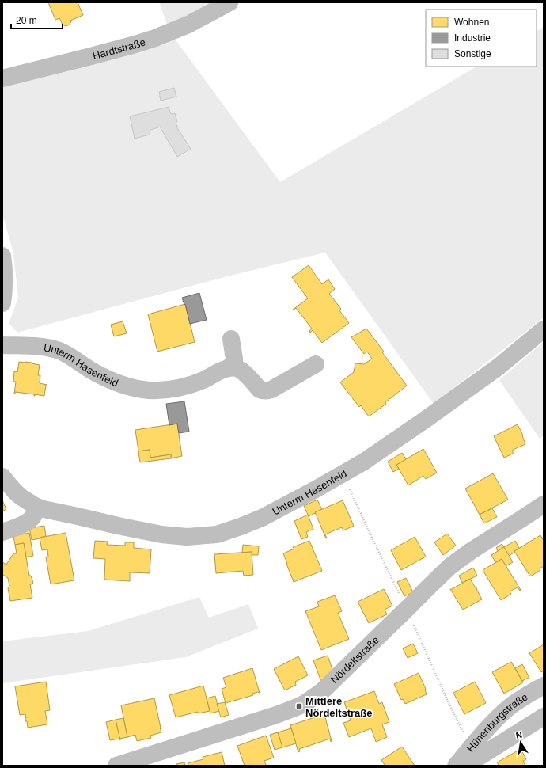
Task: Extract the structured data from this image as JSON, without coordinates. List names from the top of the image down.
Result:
{
  "streets": {
    "street": [
      "Hardtstraße",
      "Unterm Hasenfeld",
      "Nördeltstraße",
      "Hünenburgstraße"
    ]
  },
  "places": {
    "transit": ["Mittlere Nördeltstraße"]
  },
  "legend": ["Wohnen", "Industrie", "Sonstige"],
  "scale_bar": "20 m",
  "north": "top"
}
